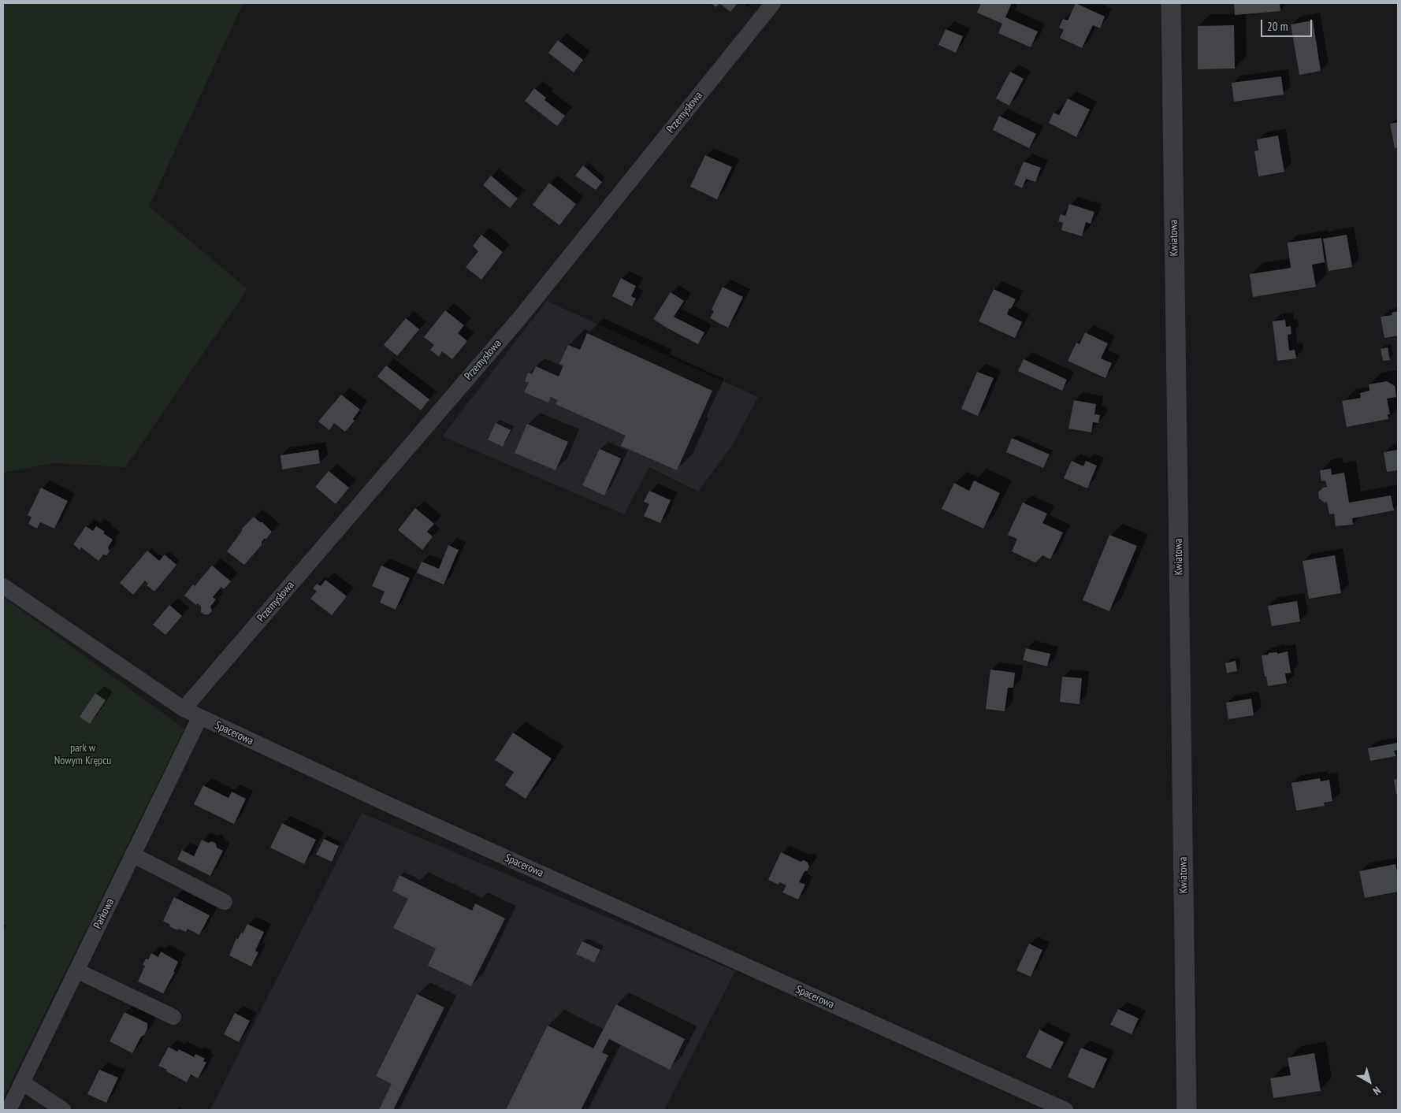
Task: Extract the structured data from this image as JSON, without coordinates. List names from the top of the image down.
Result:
{
  "streets": {
    "street": [
      "Przemysłowa",
      "Kwiatowa",
      "Spacerowa",
      "Parkowa"
    ]
  },
  "crossings": [
    ["Przemysłowa", "Spacerowa"],
    ["Spacerowa", "Parkowa"]
  ],
  "parks": ["park w Nowym Krępcu"],
  "scale_bar": "20 m",
  "north": "bottom right"
}
